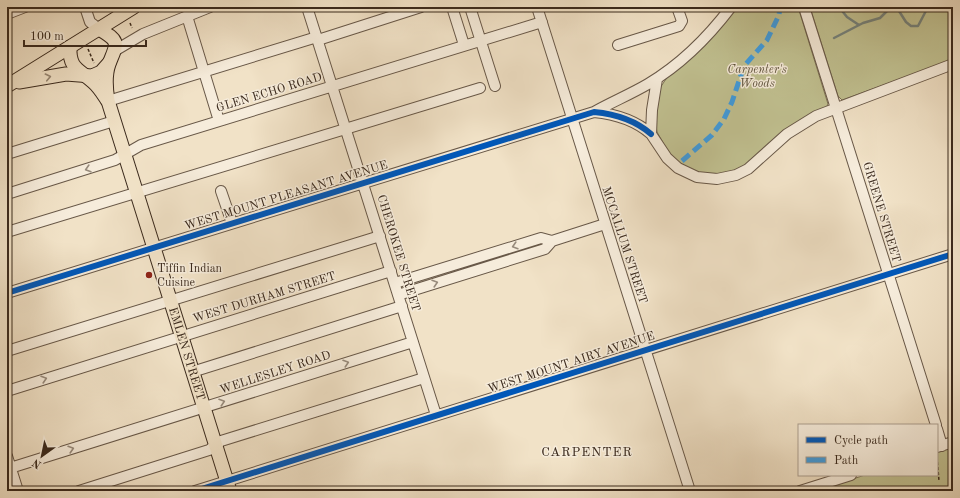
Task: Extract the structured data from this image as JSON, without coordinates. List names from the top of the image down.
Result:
{
  "streets": {
    "main road": ["EMLEN STREET"],
    "street": [
      "GLEN ECHO ROAD",
      "WEST MOUNT PLEASANT AVENUE",
      "GREENE STREET",
      "MCCALLUM STREET",
      "CHEROKEE STREET",
      "WEST DURHAM STREET",
      "WEST MOUNT AIRY AVENUE",
      "WELLESLEY ROAD"
    ]
  },
  "crossings": [
    ["GLEN ECHO ROAD", "MCCALLUM STREET"],
    ["GLEN ECHO ROAD", "CHEROKEE STREET"],
    ["GLEN ECHO ROAD", "EMLEN STREET"],
    ["WEST MOUNT PLEASANT AVENUE", "MCCALLUM STREET"],
    ["WEST MOUNT PLEASANT AVENUE", "CHEROKEE STREET"],
    ["WEST MOUNT PLEASANT AVENUE", "EMLEN STREET"],
    ["GREENE STREET", "WEST MOUNT AIRY AVENUE"],
    ["MCCALLUM STREET", "WEST MOUNT AIRY AVENUE"],
    ["CHEROKEE STREET", "WEST DURHAM STREET"],
    ["CHEROKEE STREET", "WEST MOUNT AIRY AVENUE"],
    ["CHEROKEE STREET", "WELLESLEY ROAD"],
    ["WEST DURHAM STREET", "EMLEN STREET"],
    ["EMLEN STREET", "WEST MOUNT AIRY AVENUE"],
    ["EMLEN STREET", "WELLESLEY ROAD"]
  ],
  "districts": ["CARPENTER"],
  "parks": ["Carpenter's Woods"],
  "places": ["Tiffin Indian Cuisine"],
  "legend": ["Cycle path", "Path"],
  "scale_bar": "100 m",
  "north": "bottom left"
}
